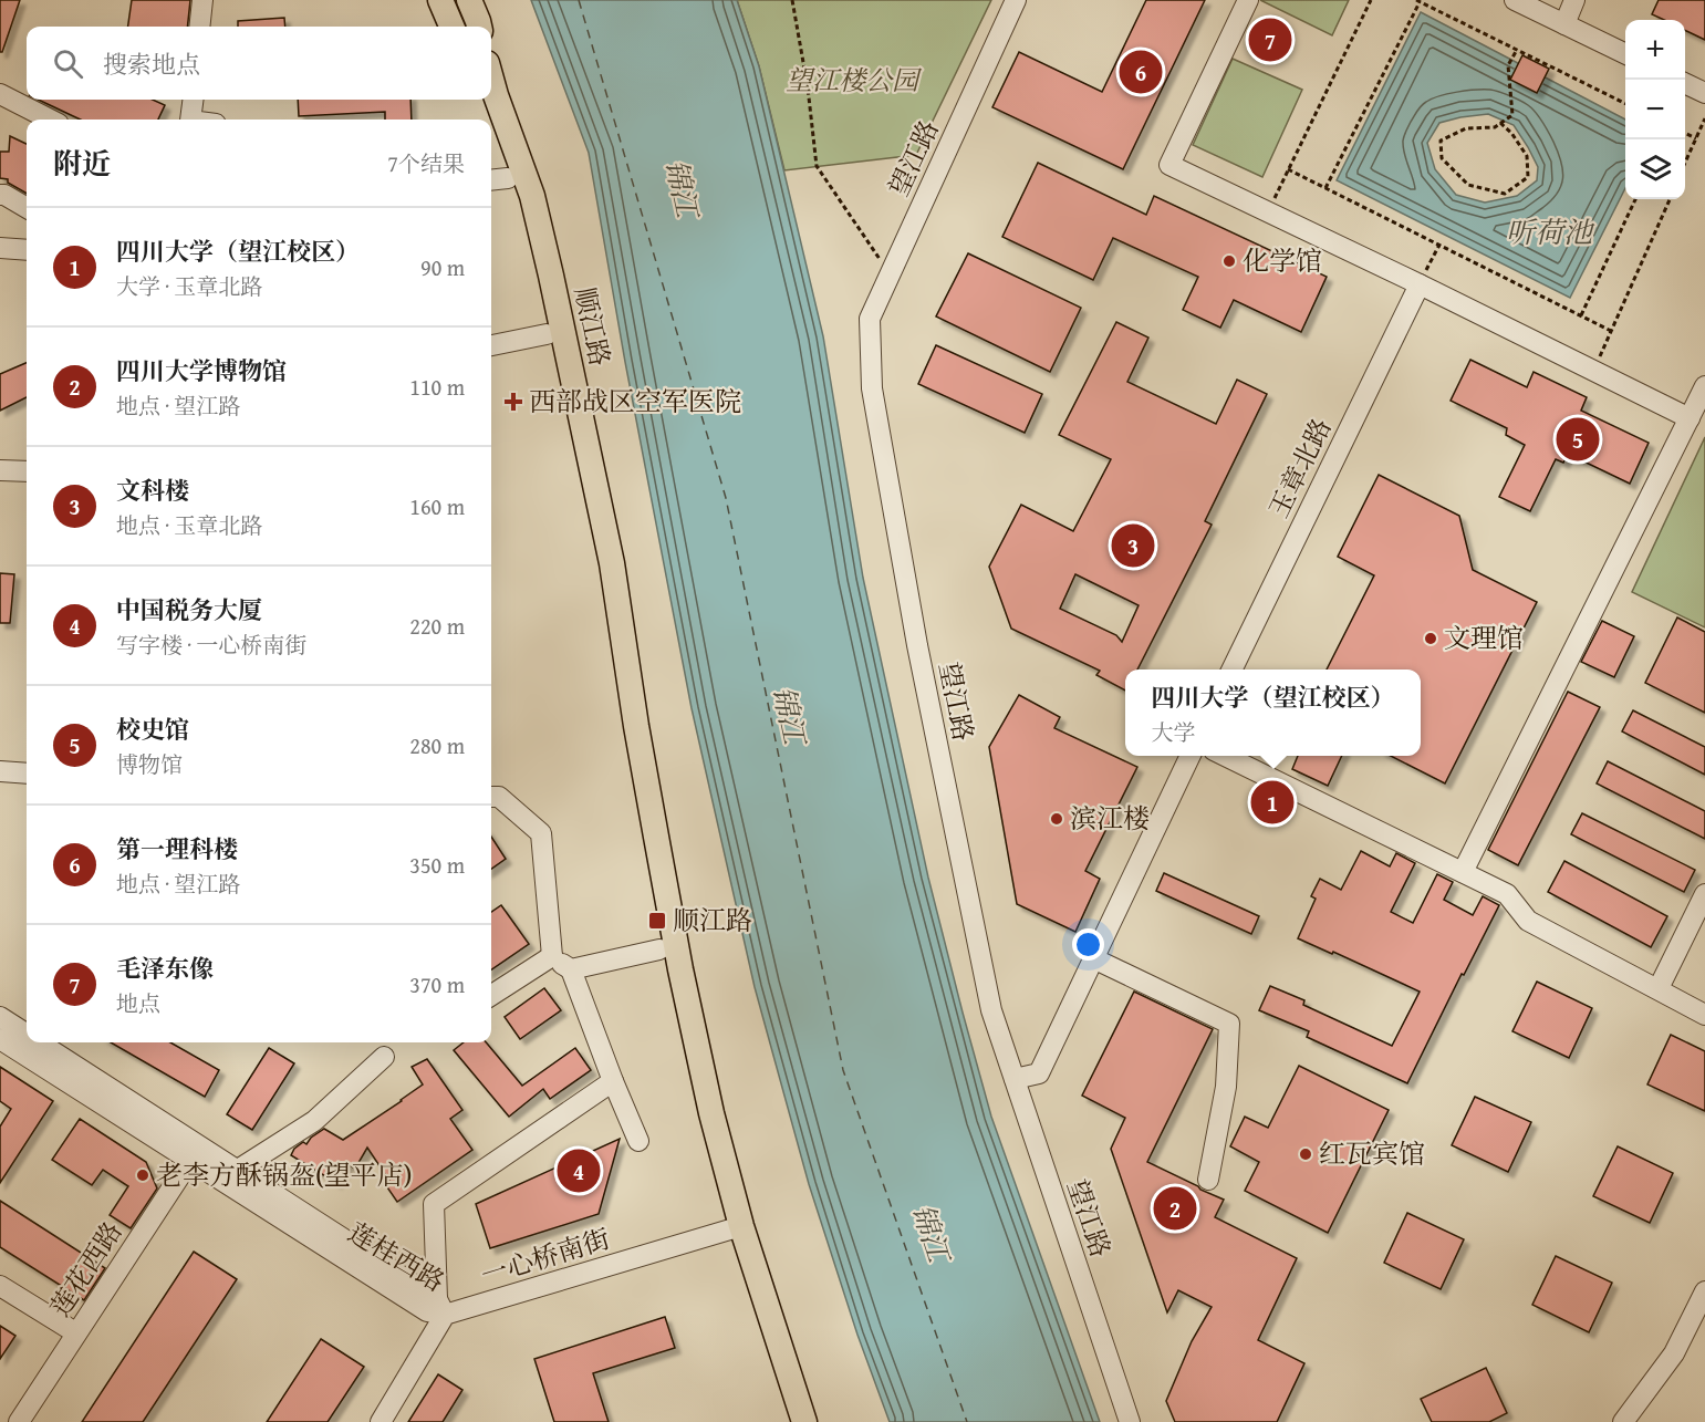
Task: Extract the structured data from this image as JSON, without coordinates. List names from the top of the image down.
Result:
{
  "streets": {
    "main road": ["顺江路"],
    "street": [
      "望江路",
      "玉章北路",
      "莲桂西路",
      "一心桥南街",
      "莲花西路"
    ]
  },
  "crossings": [
    ["顺江路", "一心桥南街"],
    ["莲桂西路", "一心桥南街"],
    ["莲桂西路", "莲花西路"]
  ],
  "water": ["锦江", "听荷池"],
  "parks": ["望江楼公园"],
  "places": {
    "other": [
      "化学馆",
      "文理馆",
      "滨江楼",
      "红瓦宾馆",
      "老李方酥锅盔(望平店)"
    ],
    "health": ["西部战区空军医院"],
    "transit": ["顺江路"]
  },
  "page": {
    "pins": [
      "7",
      "6",
      "5",
      "3",
      "1",
      "4",
      "2"
    ],
    "map_buttons": ["+", "−"],
    "search": "搜索地点",
    "heading": ["附近", "7个结果"],
    "list": [
      {
        "mark": "1",
        "name": "四川大学（望江校区）",
        "note": "大学 · 玉章北路",
        "value": "90 m"
      },
      {
        "mark": "2",
        "name": "四川大学博物馆",
        "note": "地点 · 望江路",
        "value": "110 m"
      },
      {
        "mark": "3",
        "name": "文科楼",
        "note": "地点 · 玉章北路",
        "value": "160 m"
      },
      {
        "mark": "4",
        "name": "中国税务大厦",
        "note": "写字楼 · 一心桥南街",
        "value": "220 m"
      },
      {
        "mark": "5",
        "name": "校史馆",
        "note": "博物馆",
        "value": "280 m"
      },
      {
        "mark": "6",
        "name": "第一理科楼",
        "note": "地点 · 望江路",
        "value": "350 m"
      },
      {
        "mark": "7",
        "name": "毛泽东像",
        "note": "地点",
        "value": "370 m"
      }
    ],
    "popup": ["四川大学（望江校区）", "大学"]
  }
}
